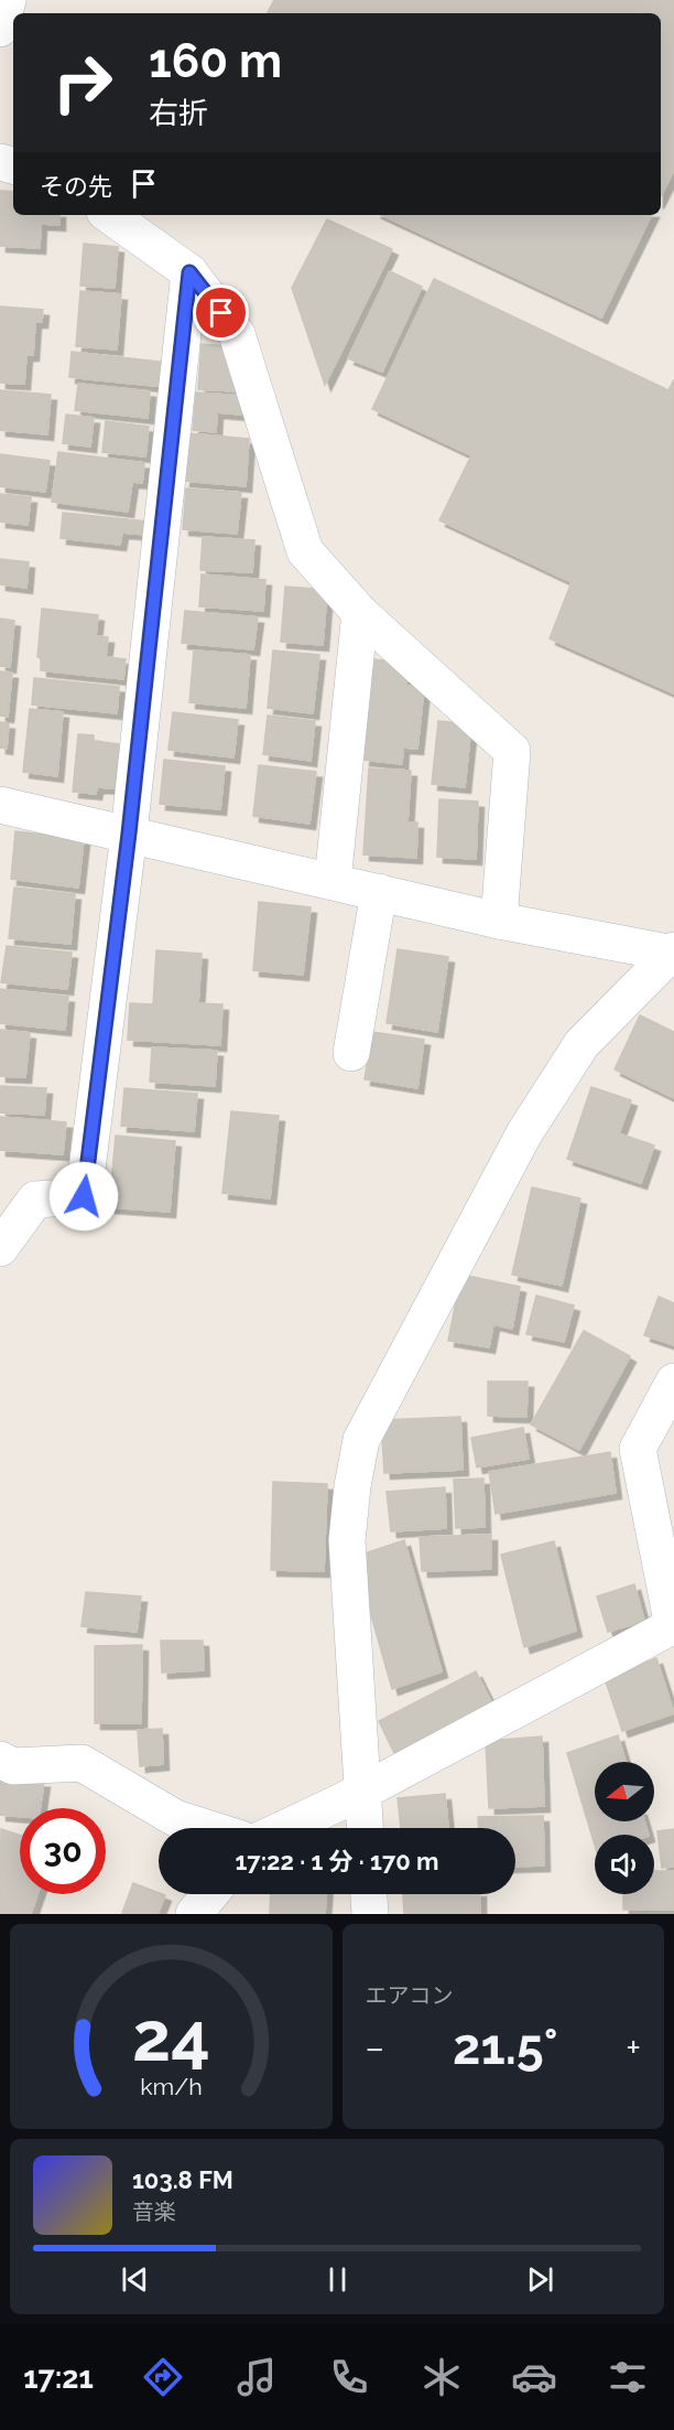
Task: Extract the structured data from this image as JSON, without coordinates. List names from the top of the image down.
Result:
{
  "north": "left",
  "page": {
    "turn": ["160 m", "右折"],
    "then": "その先",
    "limit": "30",
    "trip": "17:22 · 1 分 · 170 m",
    "tile": "エアコン",
    "heat": ["−", "21.5°", "+"],
    "song": ["103.8 FM", "音楽"],
    "tabs": "17:21",
    "gauge": ["24", "km/h"]
  }
}
